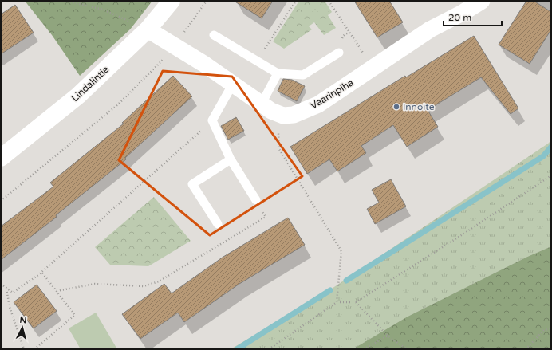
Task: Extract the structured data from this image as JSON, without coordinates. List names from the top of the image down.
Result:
{
  "streets": {
    "street": ["Lindalintie", "Vaarinpiha"]
  },
  "places": ["Innoite"],
  "scale_bar": "20 m",
  "north": "top"
}
